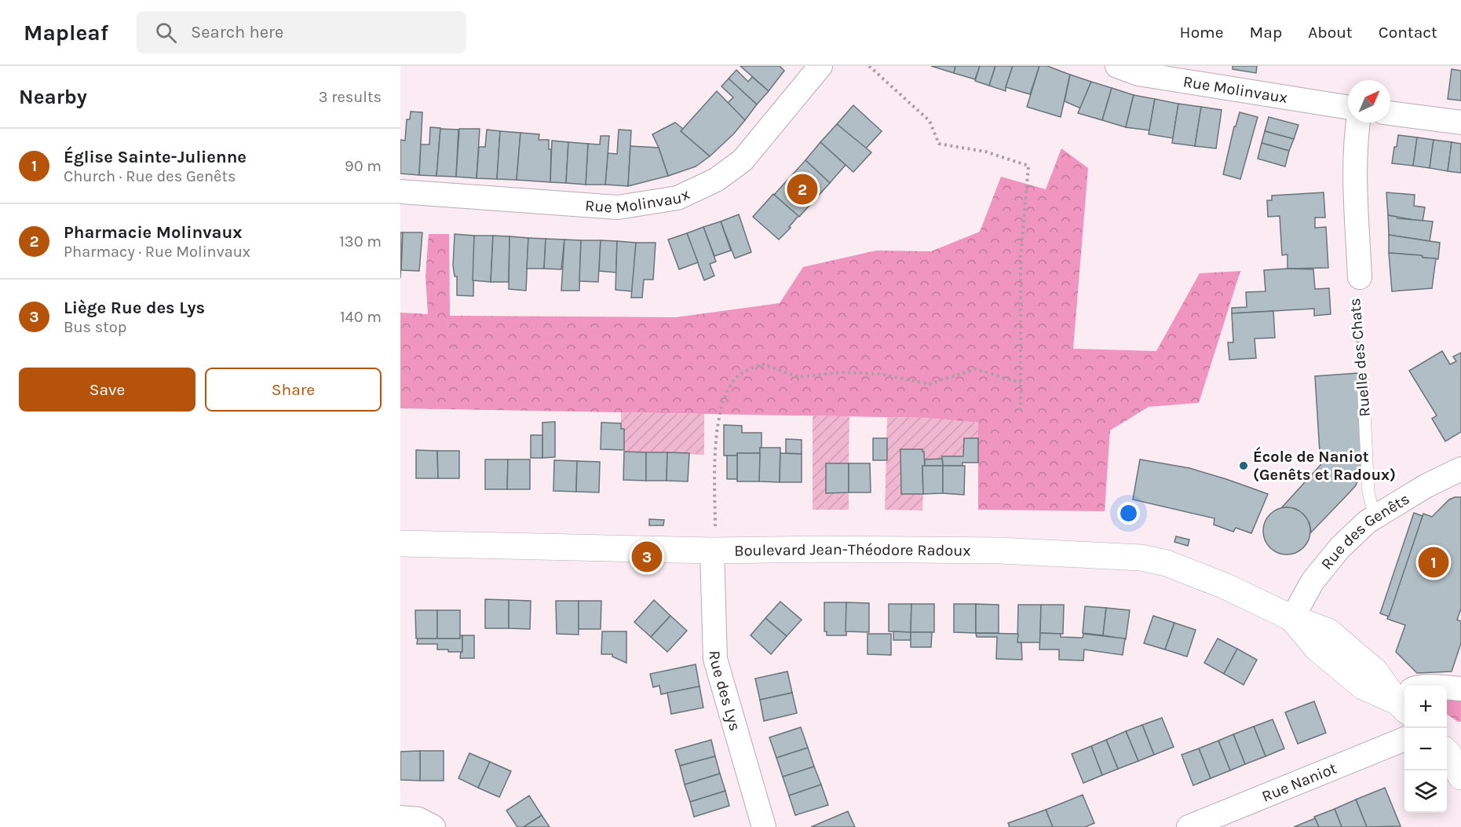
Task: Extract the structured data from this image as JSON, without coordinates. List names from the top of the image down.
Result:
{
  "streets": {
    "street": [
      "Rue Molinvaux",
      "Ruelle des Chats",
      "Rue des Genêts",
      "Boulevard Jean-Théodore Radoux",
      "Rue des Lys",
      "Rue Naniot"
    ]
  },
  "crossings": [
    ["Ruelle des Chats", "Rue des Genêts"],
    ["Rue des Genêts", "Boulevard Jean-Théodore Radoux"],
    ["Boulevard Jean-Théodore Radoux", "Rue des Lys"]
  ],
  "places": ["École de Naniot (Genêts et Radoux)"],
  "north": "top right",
  "page": {
    "header": "Mapleaf",
    "search": "Search here",
    "nav": [
      "Home",
      "Map",
      "About",
      "Contact"
    ],
    "heading": ["Nearby", "3 results"],
    "list": [
      {
        "mark": "1",
        "name": "Église Sainte-Julienne",
        "note": "Church · Rue des Genêts",
        "value": "90 m"
      },
      {
        "mark": "2",
        "name": "Pharmacie Molinvaux",
        "note": "Pharmacy · Rue Molinvaux",
        "value": "130 m"
      },
      {
        "mark": "3",
        "name": "Liège Rue des Lys",
        "note": "Bus stop",
        "value": "140 m"
      }
    ],
    "pins": ["2", "3", "1"],
    "buttons": ["Save", "Share"],
    "map_buttons": ["+", "−"]
  }
}
